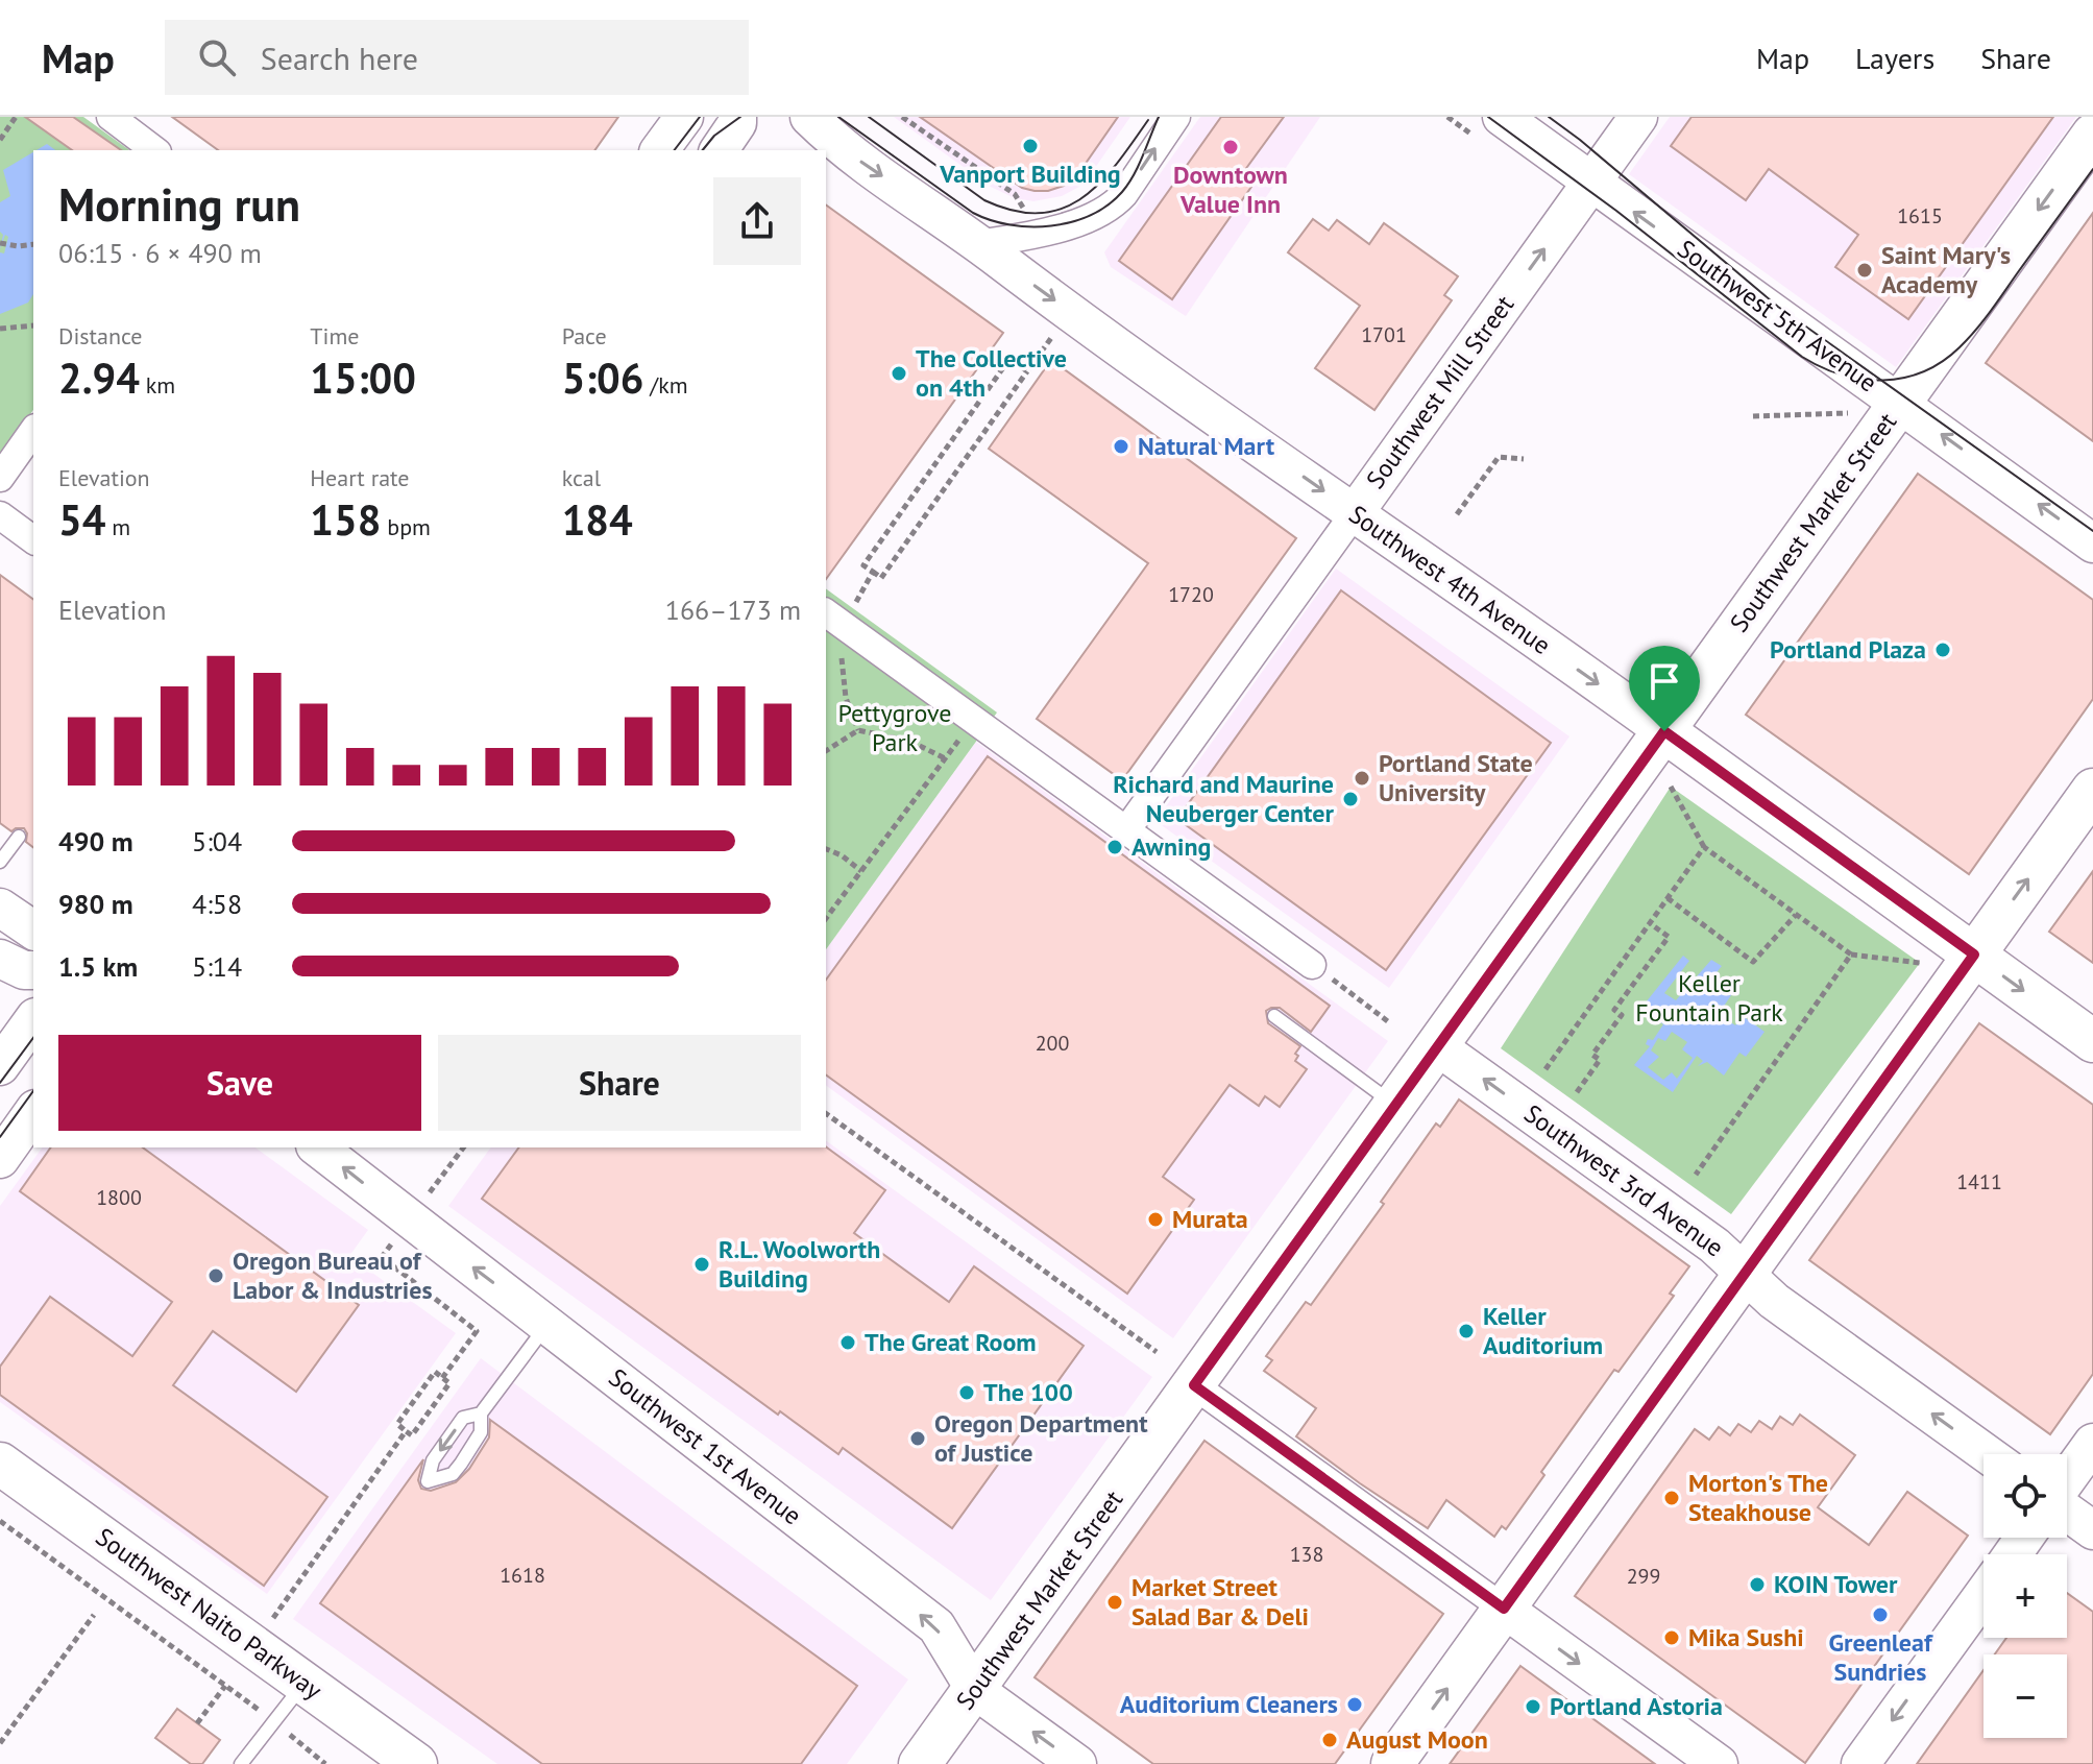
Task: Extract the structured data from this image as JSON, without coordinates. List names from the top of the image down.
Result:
{
  "streets": {
    "main road": [
      "Southwest 5th Avenue",
      "Southwest Mill Street",
      "Southwest Market Street",
      "Southwest 4th Avenue",
      "Southwest 3rd Avenue",
      "Southwest 1st Avenue",
      "Southwest Naito Parkway"
    ]
  },
  "crossings": [
    ["Southwest 5th Avenue", "Southwest Mill Street"],
    ["Southwest 5th Avenue", "Southwest Market Street"],
    ["Southwest Mill Street", "Southwest 4th Avenue"],
    ["Southwest Market Street", "Southwest 4th Avenue"],
    ["Southwest Market Street", "Southwest 3rd Avenue"],
    ["Southwest Market Street", "Southwest 1st Avenue"]
  ],
  "one_way": [
    "Southwest 5th Avenue",
    "Southwest Mill Street",
    "Southwest 4th Avenue",
    "Southwest 3rd Avenue",
    "Southwest 1st Avenue"
  ],
  "parks": ["Pettygrove Park", "Keller Fountain Park"],
  "places": [
    "Vanport Building",
    "Downtown Value Inn",
    "Saint Mary's Academy",
    "The Collective on 4th",
    "Natural Mart",
    "Portland Plaza",
    "Portland State University",
    "Richard and Maurine Neuberger Center",
    "Awning",
    "Murata",
    "R.L. Woolworth Building",
    "Oregon Bureau of Labor & Industries",
    "Keller Auditorium",
    "The Great Room",
    "The 100",
    "Oregon Department of Justice",
    "Morton's The Steakhouse",
    "KOIN Tower",
    "Market Street Salad Bar & Deli",
    "Greenleaf Sundries",
    "Mika Sushi",
    "Auditorium Cleaners",
    "Portland Astoria",
    "August Moon"
  ],
  "house_numbers": [
    "1615",
    "1701",
    "1720",
    "200",
    "1411",
    "1800",
    "138",
    "1618",
    "299"
  ],
  "page": {
    "header": "Map",
    "search": "Search here",
    "nav": ["Map", "Layers", "Share"],
    "heading": ["Morning run", "06:15 · 6 × 490 m"],
    "stats": [
      ["Distance", "2.94 km"],
      ["Time", "15:00"],
      ["Pace", "5:06 /km"],
      ["Elevation", "54 m"],
      ["Heart rate", "158 bpm"],
      ["kcal", "184"]
    ],
    "chart": ["Elevation", "166–173 m"],
    "list": [
      {
        "name": "490 m",
        "note": "5:04"
      },
      {
        "name": "980 m",
        "note": "4:58"
      },
      {
        "name": "1.5 km",
        "note": "5:14"
      }
    ],
    "buttons": ["Save", "Share"],
    "map_buttons": ["+", "−"]
  }
}
